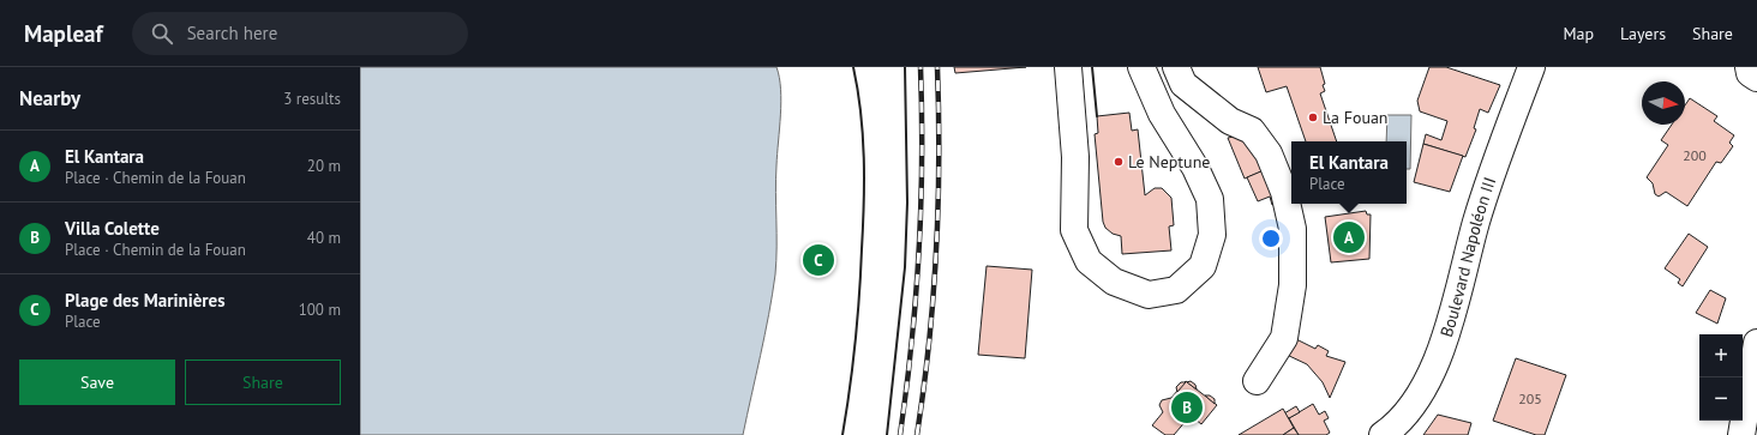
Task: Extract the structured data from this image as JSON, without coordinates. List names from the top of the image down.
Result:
{
  "streets": {
    "street": ["Boulevard Napoléon III"]
  },
  "places": ["La Fouan", "Le Neptune"],
  "house_numbers": ["200", "205"],
  "north": "right",
  "page": {
    "header": "Mapleaf",
    "search": "Search here",
    "nav": ["Map", "Layers", "Share"],
    "heading": ["Nearby", "3 results"],
    "list": [
      {
        "mark": "A",
        "name": "El Kantara",
        "note": "Place · Chemin de la Fouan",
        "value": "20 m"
      },
      {
        "mark": "B",
        "name": "Villa Colette",
        "note": "Place · Chemin de la Fouan",
        "value": "40 m"
      },
      {
        "mark": "C",
        "name": "Plage des Marinières",
        "note": "Place",
        "value": "100 m"
      }
    ],
    "popup": ["El Kantara", "Place"],
    "pins": ["A", "C", "B"],
    "map_buttons": ["+", "−"],
    "buttons": ["Save", "Share"]
  }
}
